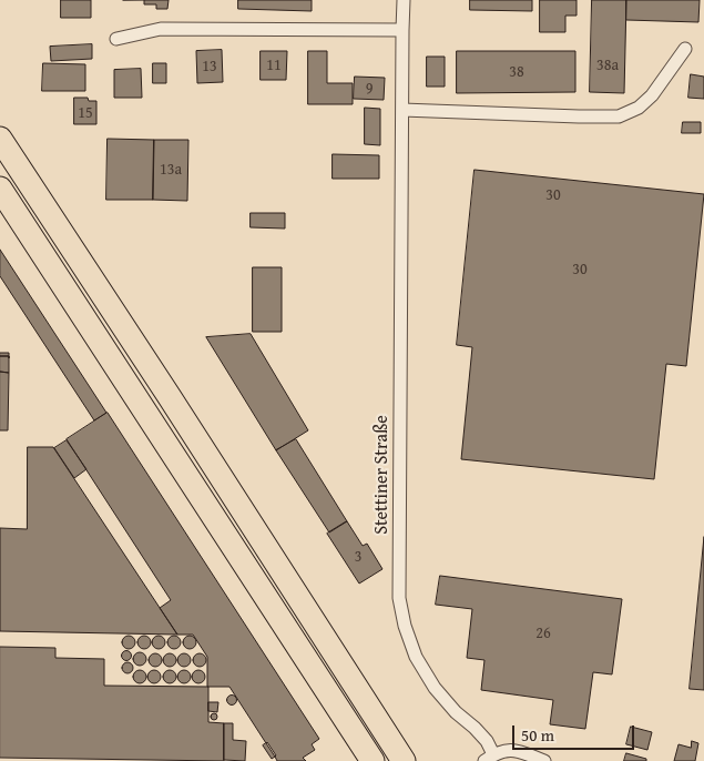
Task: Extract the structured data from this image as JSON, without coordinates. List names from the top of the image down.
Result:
{
  "streets": {
    "street": ["Stettiner Straße"]
  },
  "house_numbers": [
    "11",
    "38a",
    "13",
    "38",
    "9",
    "15",
    "13a",
    "30",
    "30",
    "3",
    "26"
  ],
  "scale_bar": "50 m"
}
